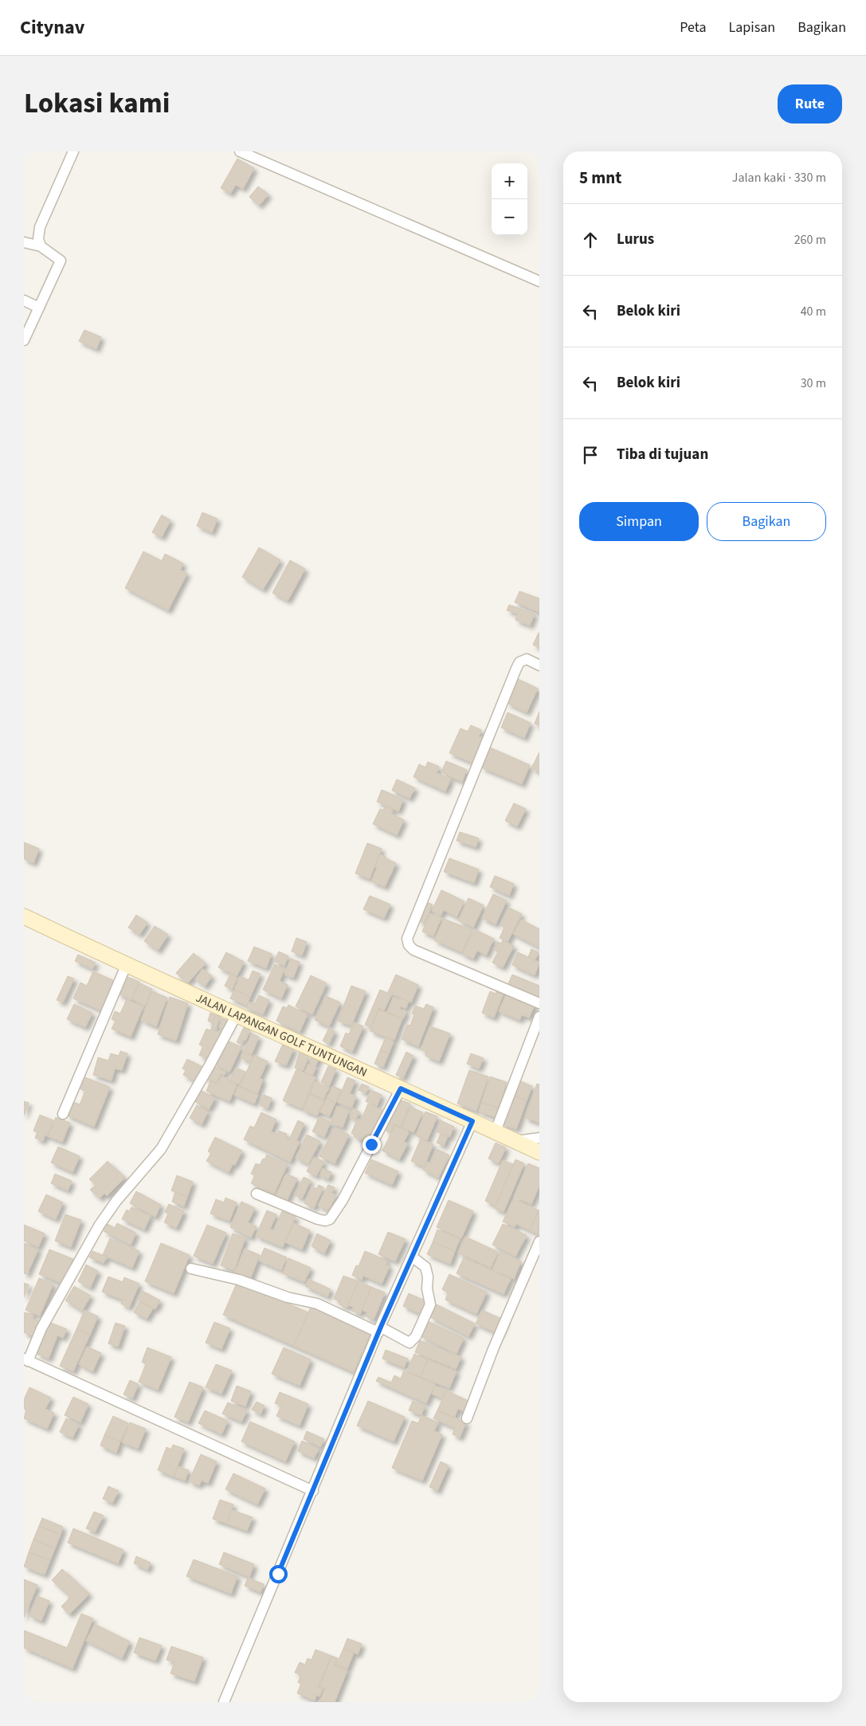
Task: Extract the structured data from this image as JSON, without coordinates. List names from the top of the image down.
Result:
{
  "streets": {
    "street": ["JALAN LAPANGAN GOLF TUNTUNGAN"]
  },
  "page": {
    "header": "Citynav",
    "nav": ["Peta", "Lapisan", "Bagikan"],
    "title": "Lokasi kami",
    "buttons": [
      "Rute",
      ["Simpan", "Bagikan"]
    ],
    "heading": ["5 mnt", "Jalan kaki · 330 m"],
    "map_buttons": ["+", "−"],
    "list": [
      ["Lurus", "260 m"],
      ["Belok kiri", "40 m"],
      ["Belok kiri", "30 m"],
      "Tiba di tujuan"
    ]
  }
}
